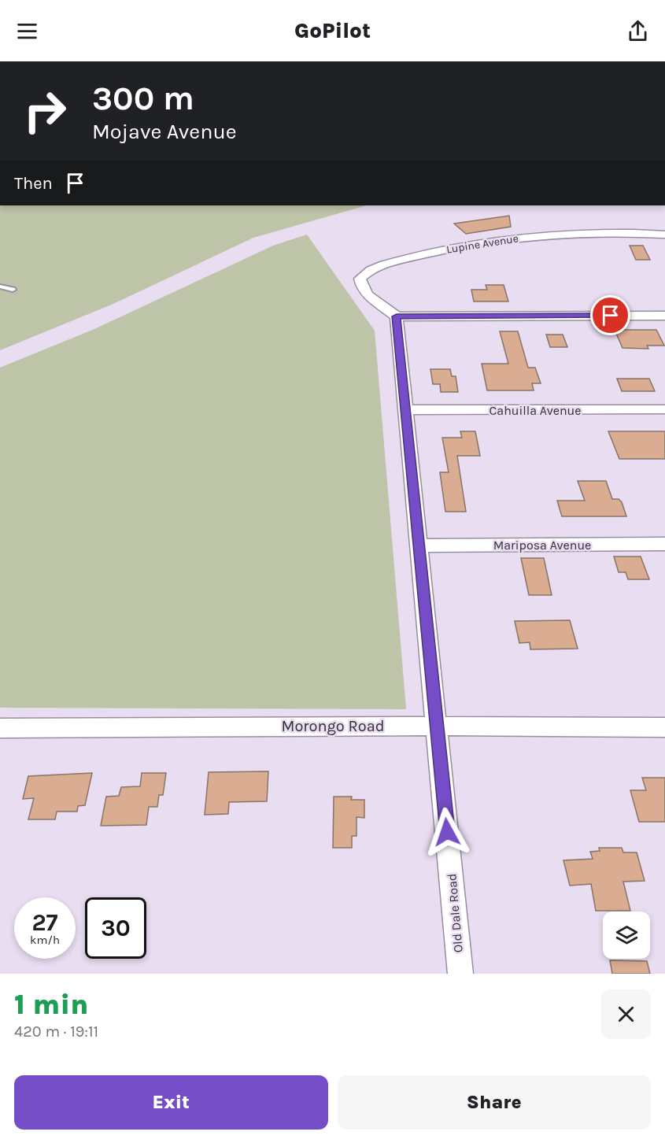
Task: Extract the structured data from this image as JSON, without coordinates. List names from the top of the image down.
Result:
{
  "streets": {
    "street": [
      "Lupine Avenue",
      "Cahuilla Avenue",
      "Mariposa Avenue",
      "Morongo Road",
      "Old Dale Road"
    ]
  },
  "crossings": [
    ["Lupine Avenue", "Old Dale Road"],
    ["Cahuilla Avenue", "Old Dale Road"],
    ["Mariposa Avenue", "Old Dale Road"],
    ["Morongo Road", "Old Dale Road"]
  ],
  "page": {
    "header": "GoPilot",
    "turn": ["300 m", "Mojave Avenue"],
    "then": "Then",
    "speed": "27 km/h",
    "limit": "30",
    "heading": ["1 min", "420 m · 19:11"],
    "buttons": ["Exit", "Share"]
  }
}
